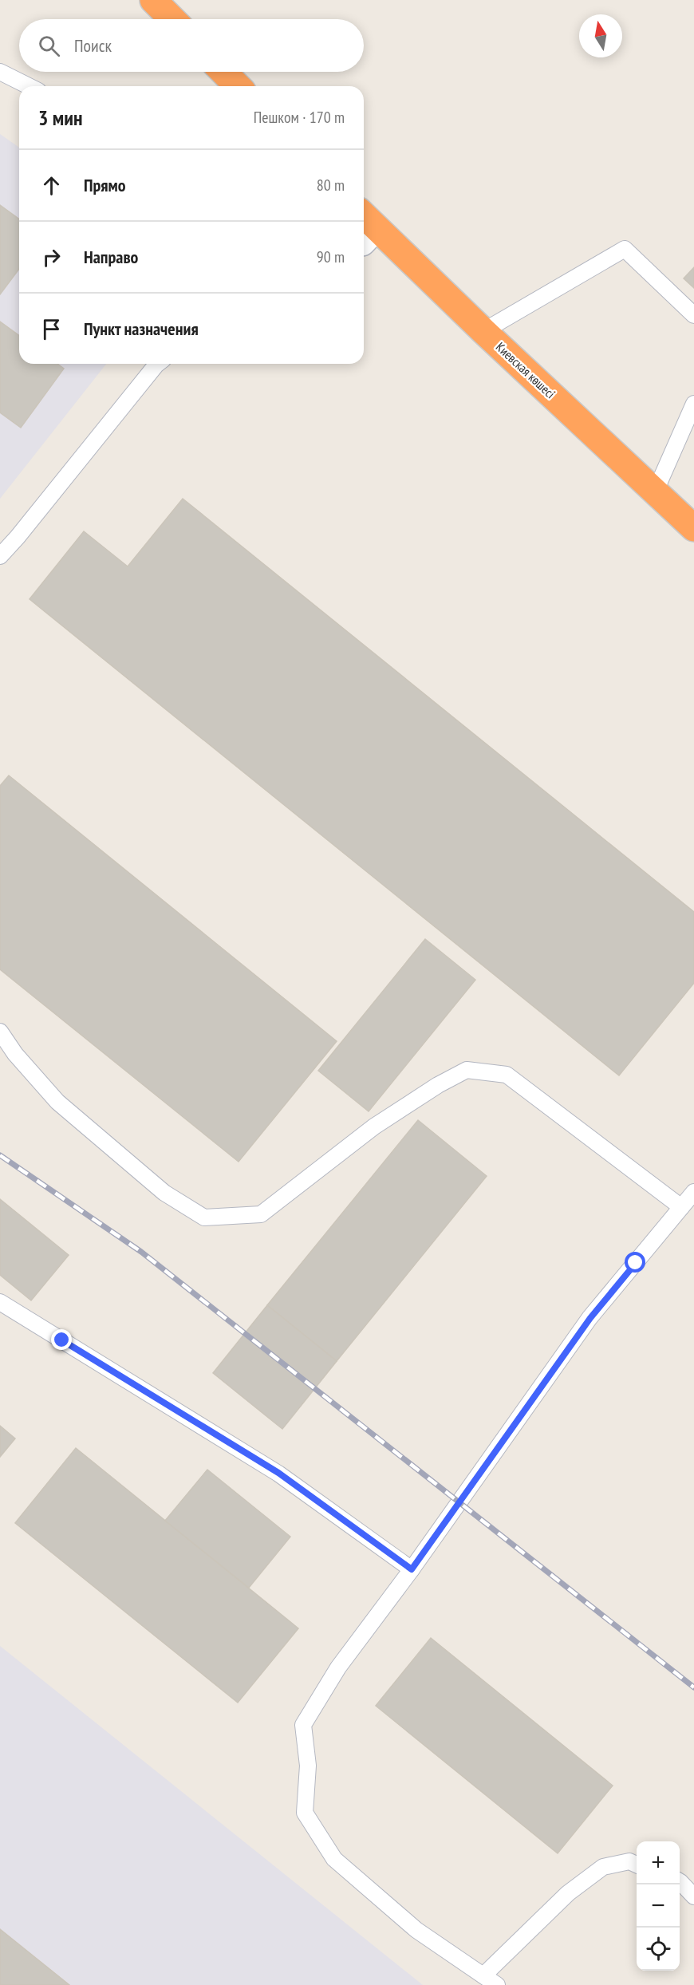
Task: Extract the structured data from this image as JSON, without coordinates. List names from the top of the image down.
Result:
{
  "streets": {
    "highway": ["Киевская көшесі"]
  },
  "north": "top",
  "page": {
    "search": "Поиск",
    "heading": ["3 мин", "Пешком · 170 m"],
    "list": [
      ["Прямо", "80 m"],
      ["Направо", "90 m"],
      "Пункт назначения"
    ],
    "map_buttons": ["+", "−"]
  }
}
